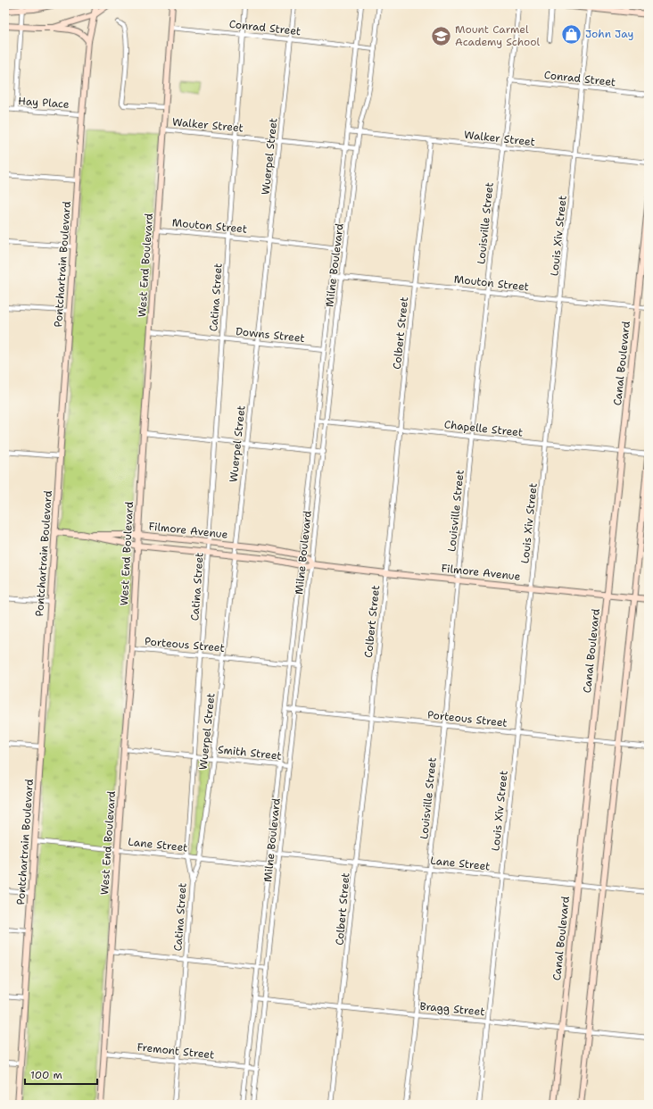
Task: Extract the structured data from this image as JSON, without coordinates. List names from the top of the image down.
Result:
{
  "streets": {
    "main road": [
      "Pontchartrain Boulevard",
      "West End Boulevard",
      "Canal Boulevard",
      "Filmore Avenue"
    ],
    "street": [
      "Conrad Street",
      "Hay Place",
      "Walker Street",
      "Wuerpel Street",
      "Louisville Street",
      "Mouton Street",
      "Louis Xiv Street",
      "Milne Boulevard",
      "Catina Street",
      "Colbert Street",
      "Downs Street",
      "Chapelle Street",
      "Porteous Street",
      "Smith Street",
      "Lane Street",
      "Bragg Street",
      "Fremont Street"
    ]
  },
  "crossings": [
    ["Conrad Street", "Wuerpel Street"],
    ["Conrad Street", "Louisville Street"],
    ["Conrad Street", "Louis Xiv Street"],
    ["Conrad Street", "West End Boulevard"],
    ["Conrad Street", "Milne Boulevard"],
    ["Conrad Street", "Catina Street"],
    ["Hay Place", "Pontchartrain Boulevard"],
    ["Walker Street", "Wuerpel Street"],
    ["Walker Street", "Louisville Street"],
    ["Walker Street", "Louis Xiv Street"],
    ["Walker Street", "West End Boulevard"],
    ["Walker Street", "Milne Boulevard"],
    ["Walker Street", "Catina Street"],
    ["Walker Street", "Colbert Street"],
    ["Wuerpel Street", "Mouton Street"],
    ["Wuerpel Street", "Catina Street"],
    ["Wuerpel Street", "Downs Street"],
    ["Wuerpel Street", "Filmore Avenue"],
    ["Wuerpel Street", "Porteous Street"],
    ["Wuerpel Street", "Smith Street"],
    ["Wuerpel Street", "Lane Street"],
    ["Louisville Street", "Mouton Street"],
    ["Louisville Street", "Chapelle Street"],
    ["Louisville Street", "Filmore Avenue"],
    ["Louisville Street", "Porteous Street"],
    ["Louisville Street", "Lane Street"],
    ["Louisville Street", "Bragg Street"],
    ["Mouton Street", "Louis Xiv Street"],
    ["Mouton Street", "West End Boulevard"],
    ["Mouton Street", "Milne Boulevard"],
    ["Mouton Street", "Catina Street"],
    ["Mouton Street", "Colbert Street"],
    ["Mouton Street", "Canal Boulevard"],
    ["Louis Xiv Street", "Chapelle Street"],
    ["Louis Xiv Street", "Filmore Avenue"],
    ["Louis Xiv Street", "Porteous Street"],
    ["Louis Xiv Street", "Lane Street"],
    ["Louis Xiv Street", "Bragg Street"],
    ["Pontchartrain Boulevard", "Filmore Avenue"],
    ["Pontchartrain Boulevard", "Lane Street"],
    ["West End Boulevard", "Downs Street"],
    ["West End Boulevard", "Filmore Avenue"],
    ["West End Boulevard", "Porteous Street"],
    ["West End Boulevard", "Smith Street"],
    ["West End Boulevard", "Lane Street"],
    ["West End Boulevard", "Fremont Street"],
    ["Milne Boulevard", "Downs Street"],
    ["Milne Boulevard", "Chapelle Street"],
    ["Milne Boulevard", "Filmore Avenue"],
    ["Milne Boulevard", "Porteous Street"],
    ["Milne Boulevard", "Smith Street"],
    ["Milne Boulevard", "Lane Street"],
    ["Milne Boulevard", "Bragg Street"],
    ["Milne Boulevard", "Fremont Street"],
    ["Catina Street", "Downs Street"],
    ["Catina Street", "Filmore Avenue"],
    ["Catina Street", "Porteous Street"],
    ["Catina Street", "Smith Street"],
    ["Catina Street", "Lane Street"],
    ["Catina Street", "Fremont Street"],
    ["Colbert Street", "Chapelle Street"],
    ["Colbert Street", "Filmore Avenue"],
    ["Colbert Street", "Porteous Street"],
    ["Colbert Street", "Lane Street"],
    ["Colbert Street", "Bragg Street"],
    ["Canal Boulevard", "Chapelle Street"],
    ["Canal Boulevard", "Filmore Avenue"],
    ["Canal Boulevard", "Porteous Street"],
    ["Canal Boulevard", "Lane Street"],
    ["Canal Boulevard", "Bragg Street"]
  ],
  "places": {
    "shop": ["John Jay"],
    "school or university": ["Mount Carmel Academy School"]
  },
  "scale_bar": "100 m"
}
